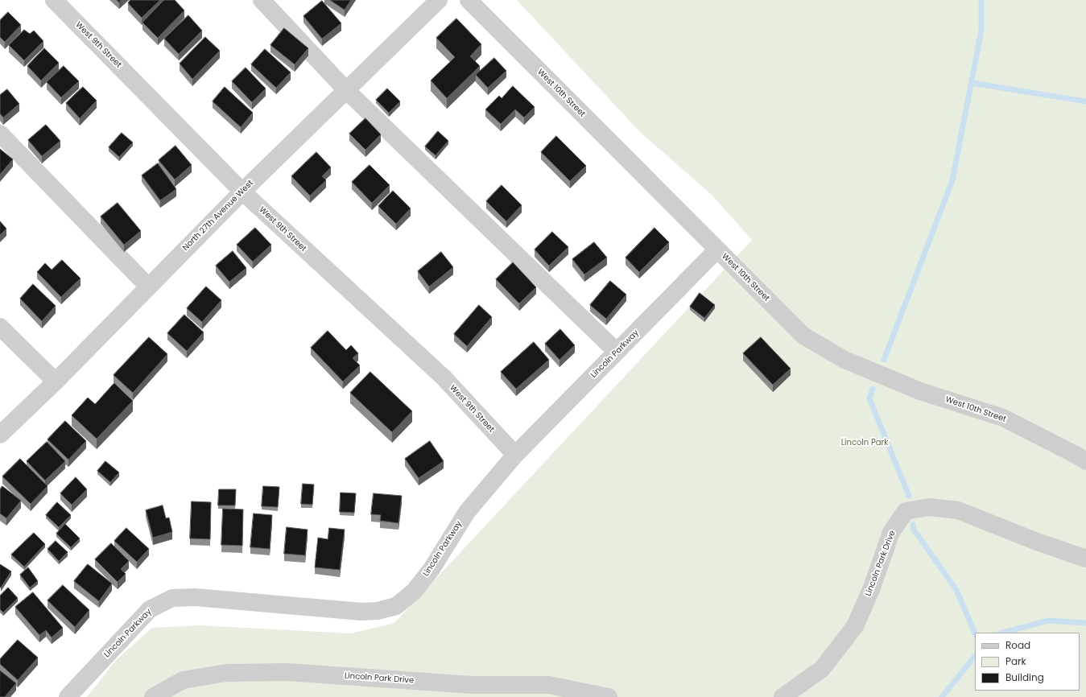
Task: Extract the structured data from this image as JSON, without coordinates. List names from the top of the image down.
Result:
{
  "streets": {
    "street": [
      "West 9th Street",
      "West 10th Street",
      "North 27th Avenue West",
      "Lincoln Parkway",
      "Lincoln Park Drive"
    ]
  },
  "crossings": [
    ["West 9th Street", "North 27th Avenue West"],
    ["West 9th Street", "Lincoln Parkway"],
    ["West 10th Street", "Lincoln Parkway"]
  ],
  "parks": ["Lincoln Park"],
  "legend": ["Road", "Park", "Building"]
}
